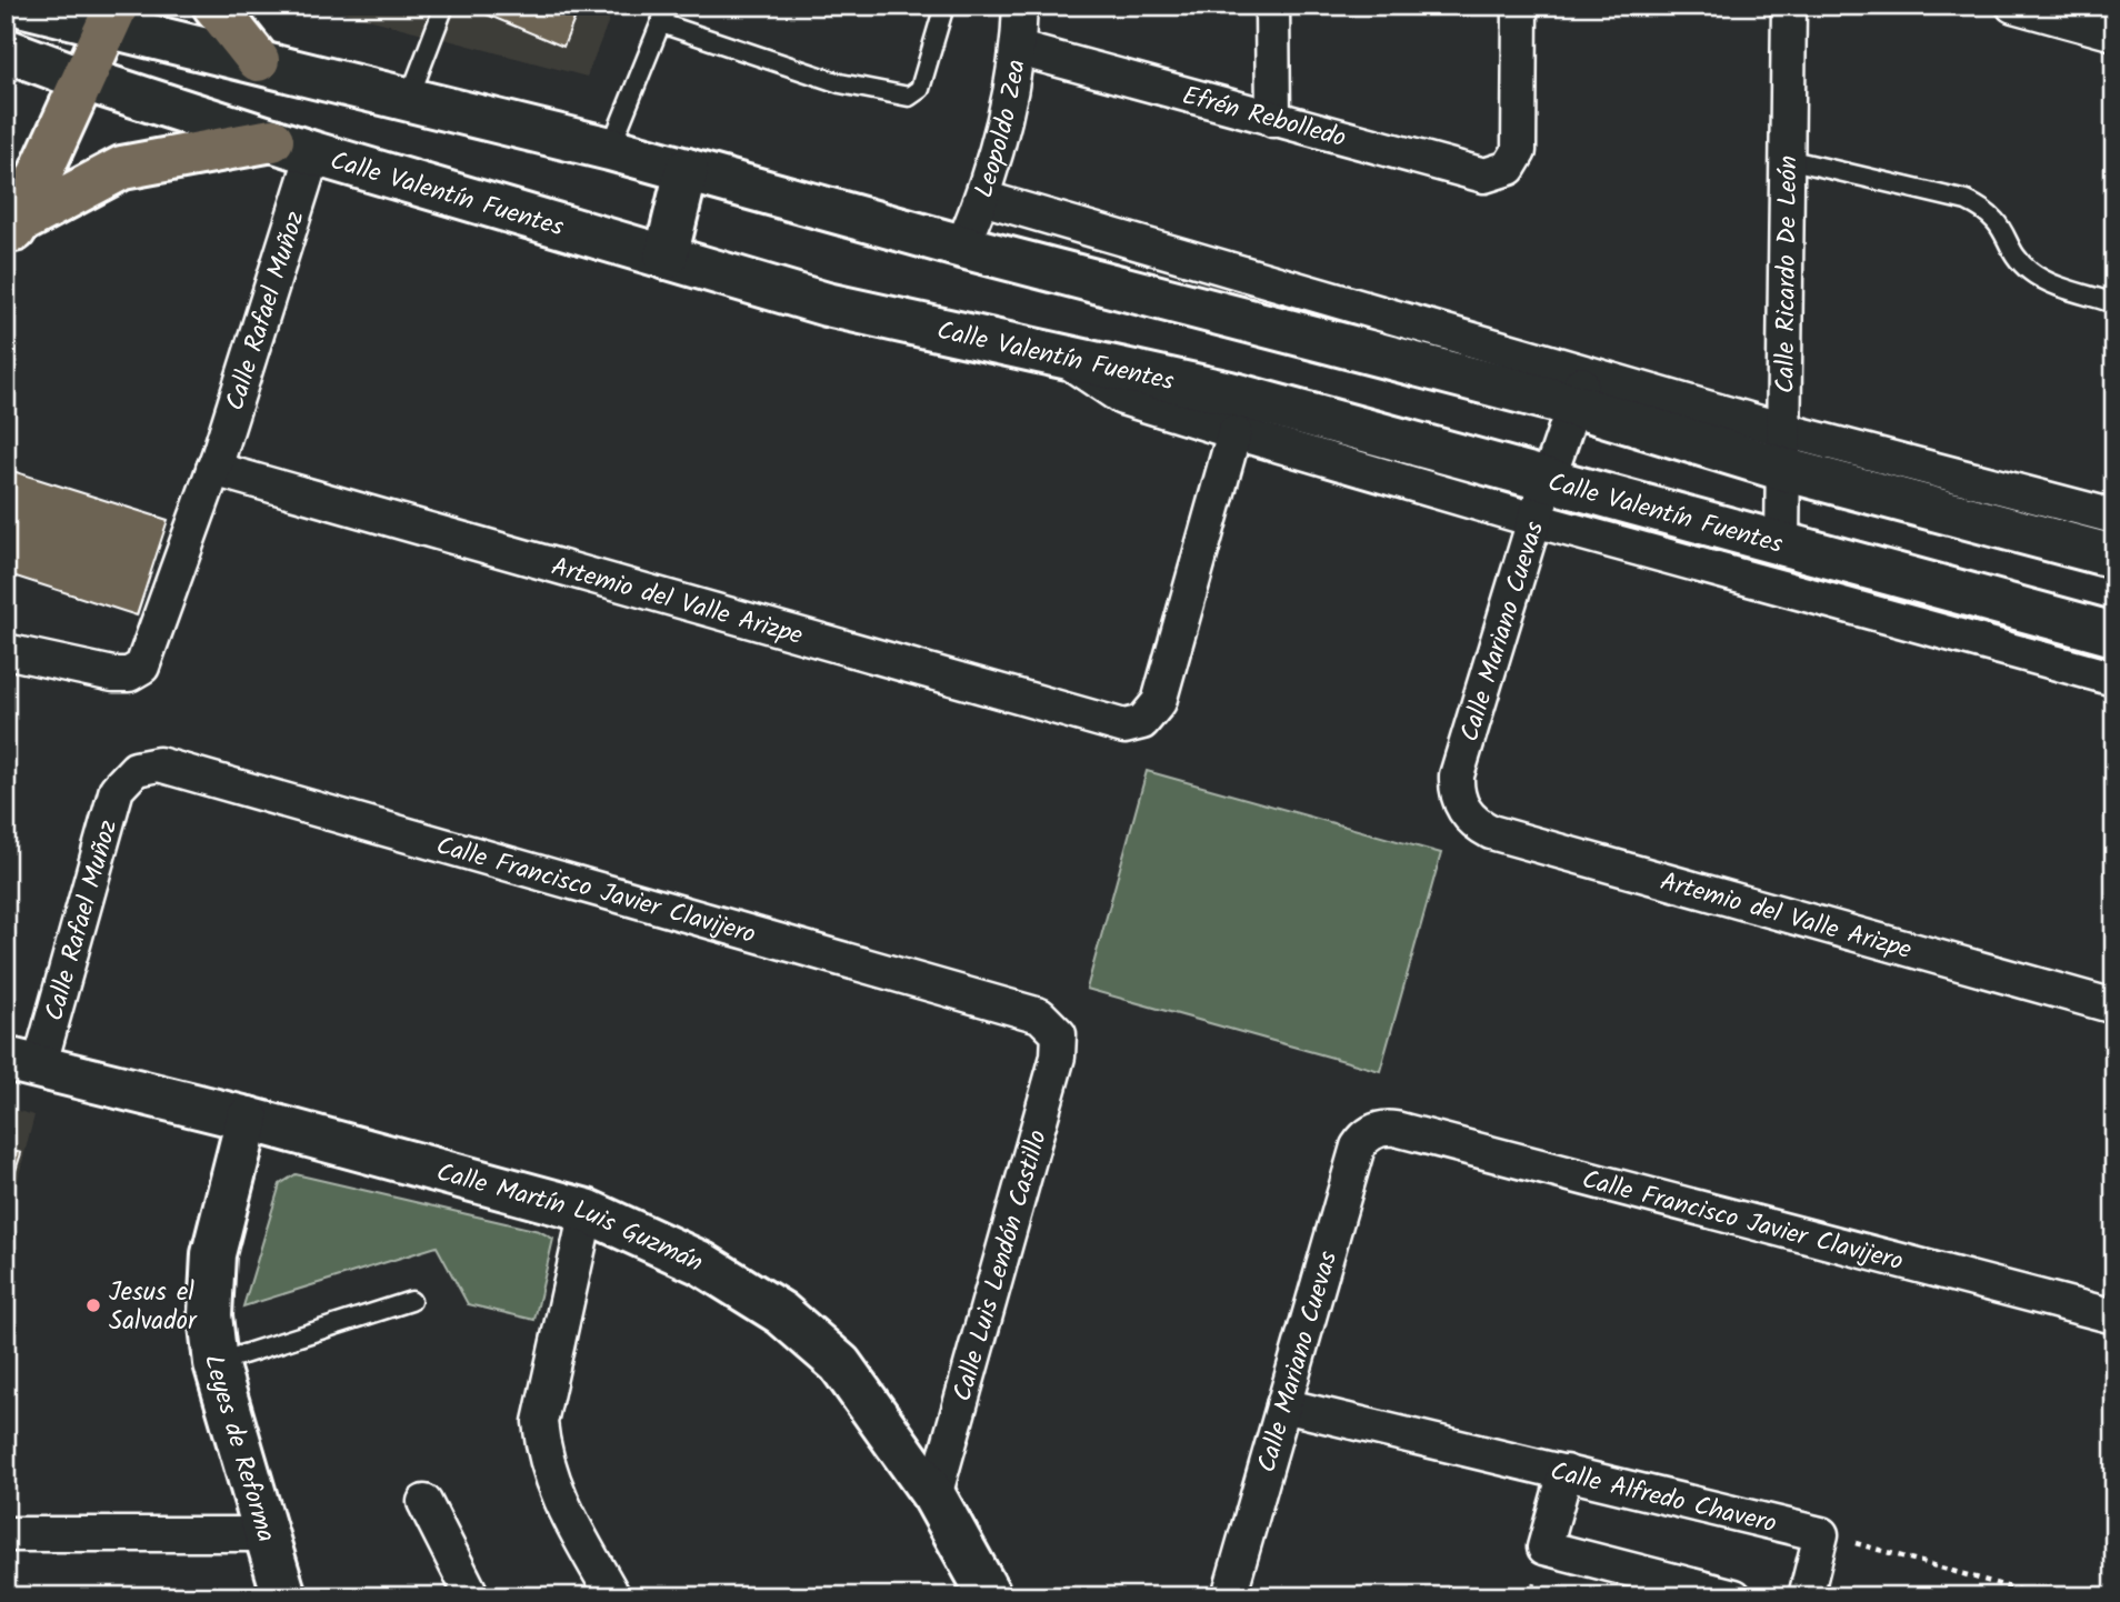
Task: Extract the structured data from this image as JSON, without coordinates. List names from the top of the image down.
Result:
{
  "streets": {
    "main road": ["Calle Valentín Fuentes", "Calle Martín Luis Guzmán", "Leyes de Reforma"],
    "street": [
      "Efrén Rebolledo",
      "Leopoldo Zea",
      "Calle Ricardo De León",
      "Calle Rafael Muñoz",
      "Artemio del Valle Arizpe",
      "Calle Mariano Cuevas",
      "Calle Francisco Javier Clavijero",
      "Calle Luis Lendón Castillo",
      "Calle Alfredo Chavero"
    ]
  },
  "crossings": [
    ["Efrén Rebolledo", "Leopoldo Zea"],
    ["Calle Valentín Fuentes", "Calle Ricardo De León"],
    ["Calle Valentín Fuentes", "Calle Rafael Muñoz"],
    ["Calle Valentín Fuentes", "Calle Mariano Cuevas"],
    ["Calle Rafael Muñoz", "Artemio del Valle Arizpe"],
    ["Calle Rafael Muñoz", "Calle Francisco Javier Clavijero"],
    ["Calle Rafael Muñoz", "Calle Martín Luis Guzmán"],
    ["Artemio del Valle Arizpe", "Calle Mariano Cuevas"],
    ["Calle Mariano Cuevas", "Calle Francisco Javier Clavijero"],
    ["Calle Mariano Cuevas", "Calle Alfredo Chavero"],
    ["Calle Francisco Javier Clavijero", "Calle Luis Lendón Castillo"],
    ["Calle Martín Luis Guzmán", "Calle Luis Lendón Castillo"],
    ["Calle Martín Luis Guzmán", "Leyes de Reforma"]
  ],
  "places": ["Jesus el Salvador"]
}
